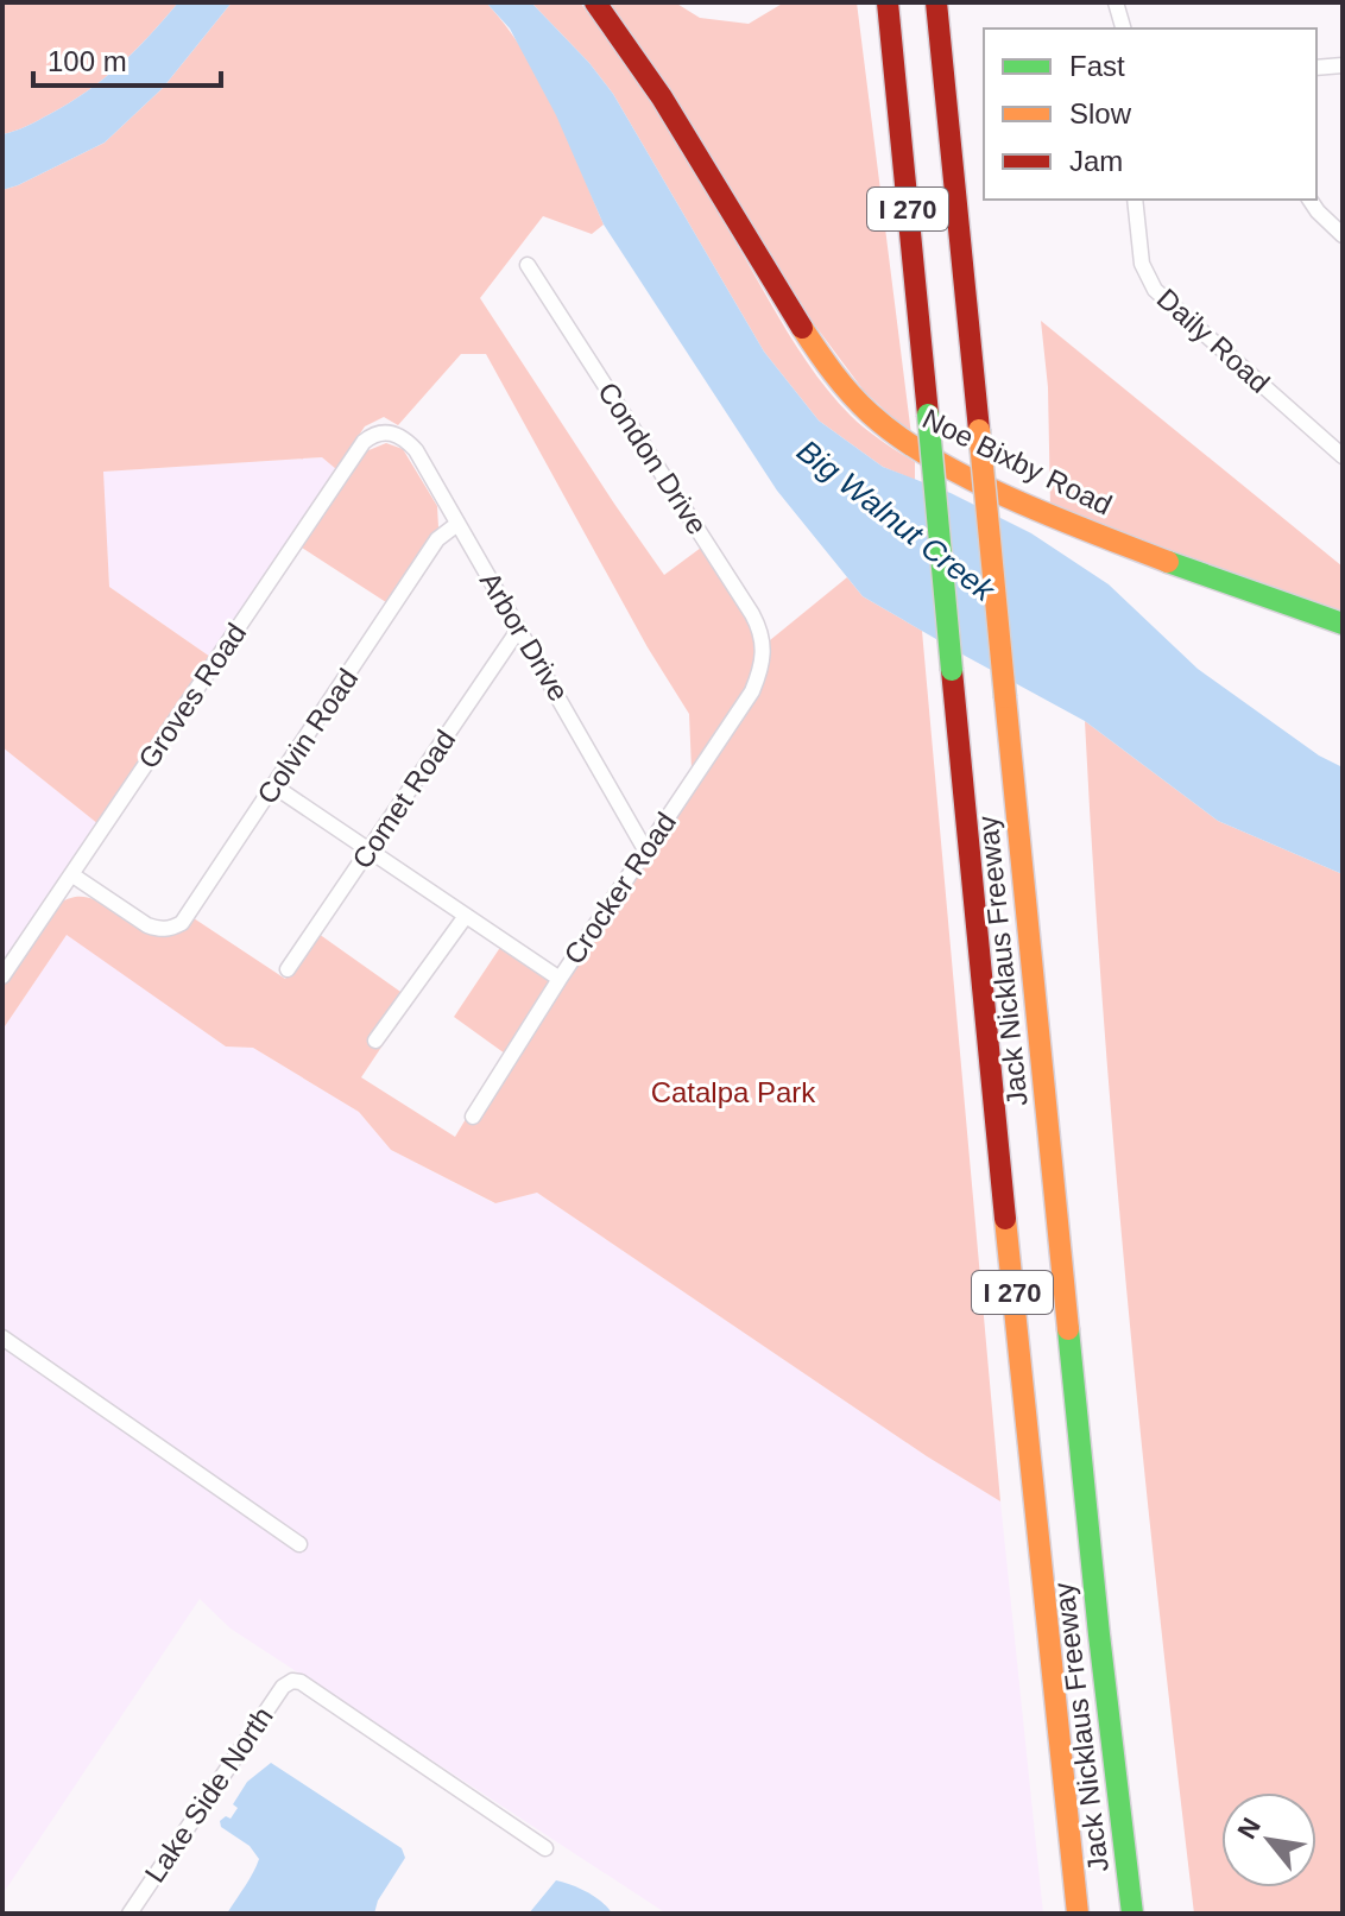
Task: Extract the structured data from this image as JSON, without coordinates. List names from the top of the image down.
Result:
{
  "streets": {
    "main road": ["I 270", "Noe Bixby Road", "Jack Nicklaus Freeway"],
    "street": [
      "Daily Road",
      "Condon Drive",
      "Arbor Drive",
      "Groves Road",
      "Colvin Road",
      "Comet Road",
      "Crocker Road",
      "Lake Side North"
    ]
  },
  "crossings": [
    ["Condon Drive", "Crocker Road"],
    ["Arbor Drive", "Groves Road"],
    ["Arbor Drive", "Colvin Road"],
    ["Arbor Drive", "Comet Road"],
    ["Arbor Drive", "Crocker Road"],
    ["Groves Road", "Colvin Road"]
  ],
  "water": ["Big Walnut Creek"],
  "parks": ["Catalpa Park"],
  "legend": ["Fast", "Slow", "Jam"],
  "scale_bar": "100 m",
  "north": "top left"
}
